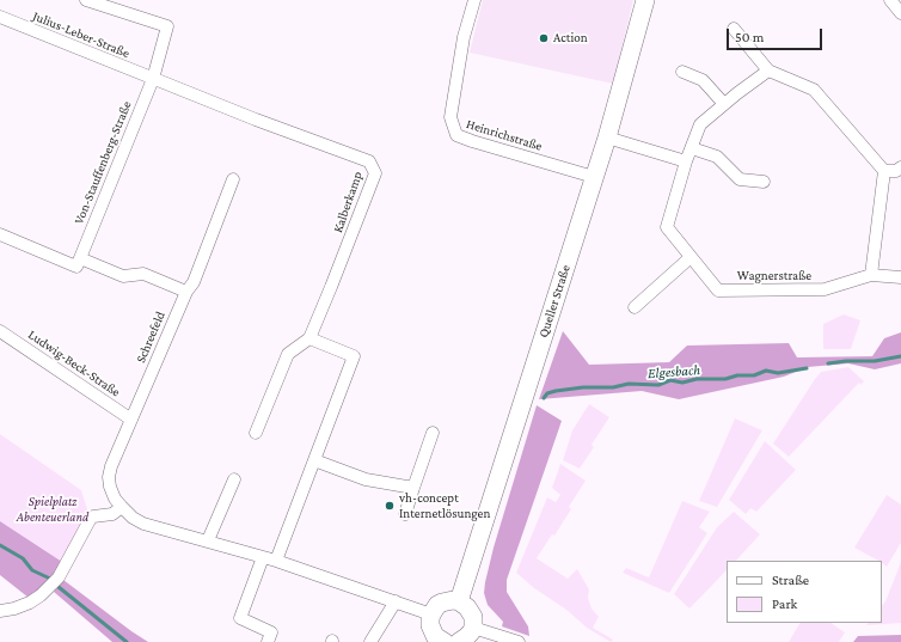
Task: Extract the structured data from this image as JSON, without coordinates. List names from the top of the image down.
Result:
{
  "streets": {
    "main road": ["Queller Straße"],
    "street": [
      "Julius-Leber-Straße",
      "Heinrichstraße",
      "Von-Stauffenberg-Straße",
      "Kalberkamp",
      "Wagnerstraße",
      "Schreefeld",
      "Ludwig-Beck-Straße"
    ]
  },
  "crossings": [
    ["Julius-Leber-Straße", "Von-Stauffenberg-Straße"],
    ["Julius-Leber-Straße", "Kalberkamp"],
    ["Heinrichstraße", "Queller Straße"],
    ["Schreefeld", "Ludwig-Beck-Straße"]
  ],
  "water": ["Elgesbach"],
  "parks": ["Spielplatz Abenteuerland"],
  "places": ["Action", "vh-concept Internetlösungen"],
  "legend": ["Straße", "Park"],
  "scale_bar": "50 m"
}
